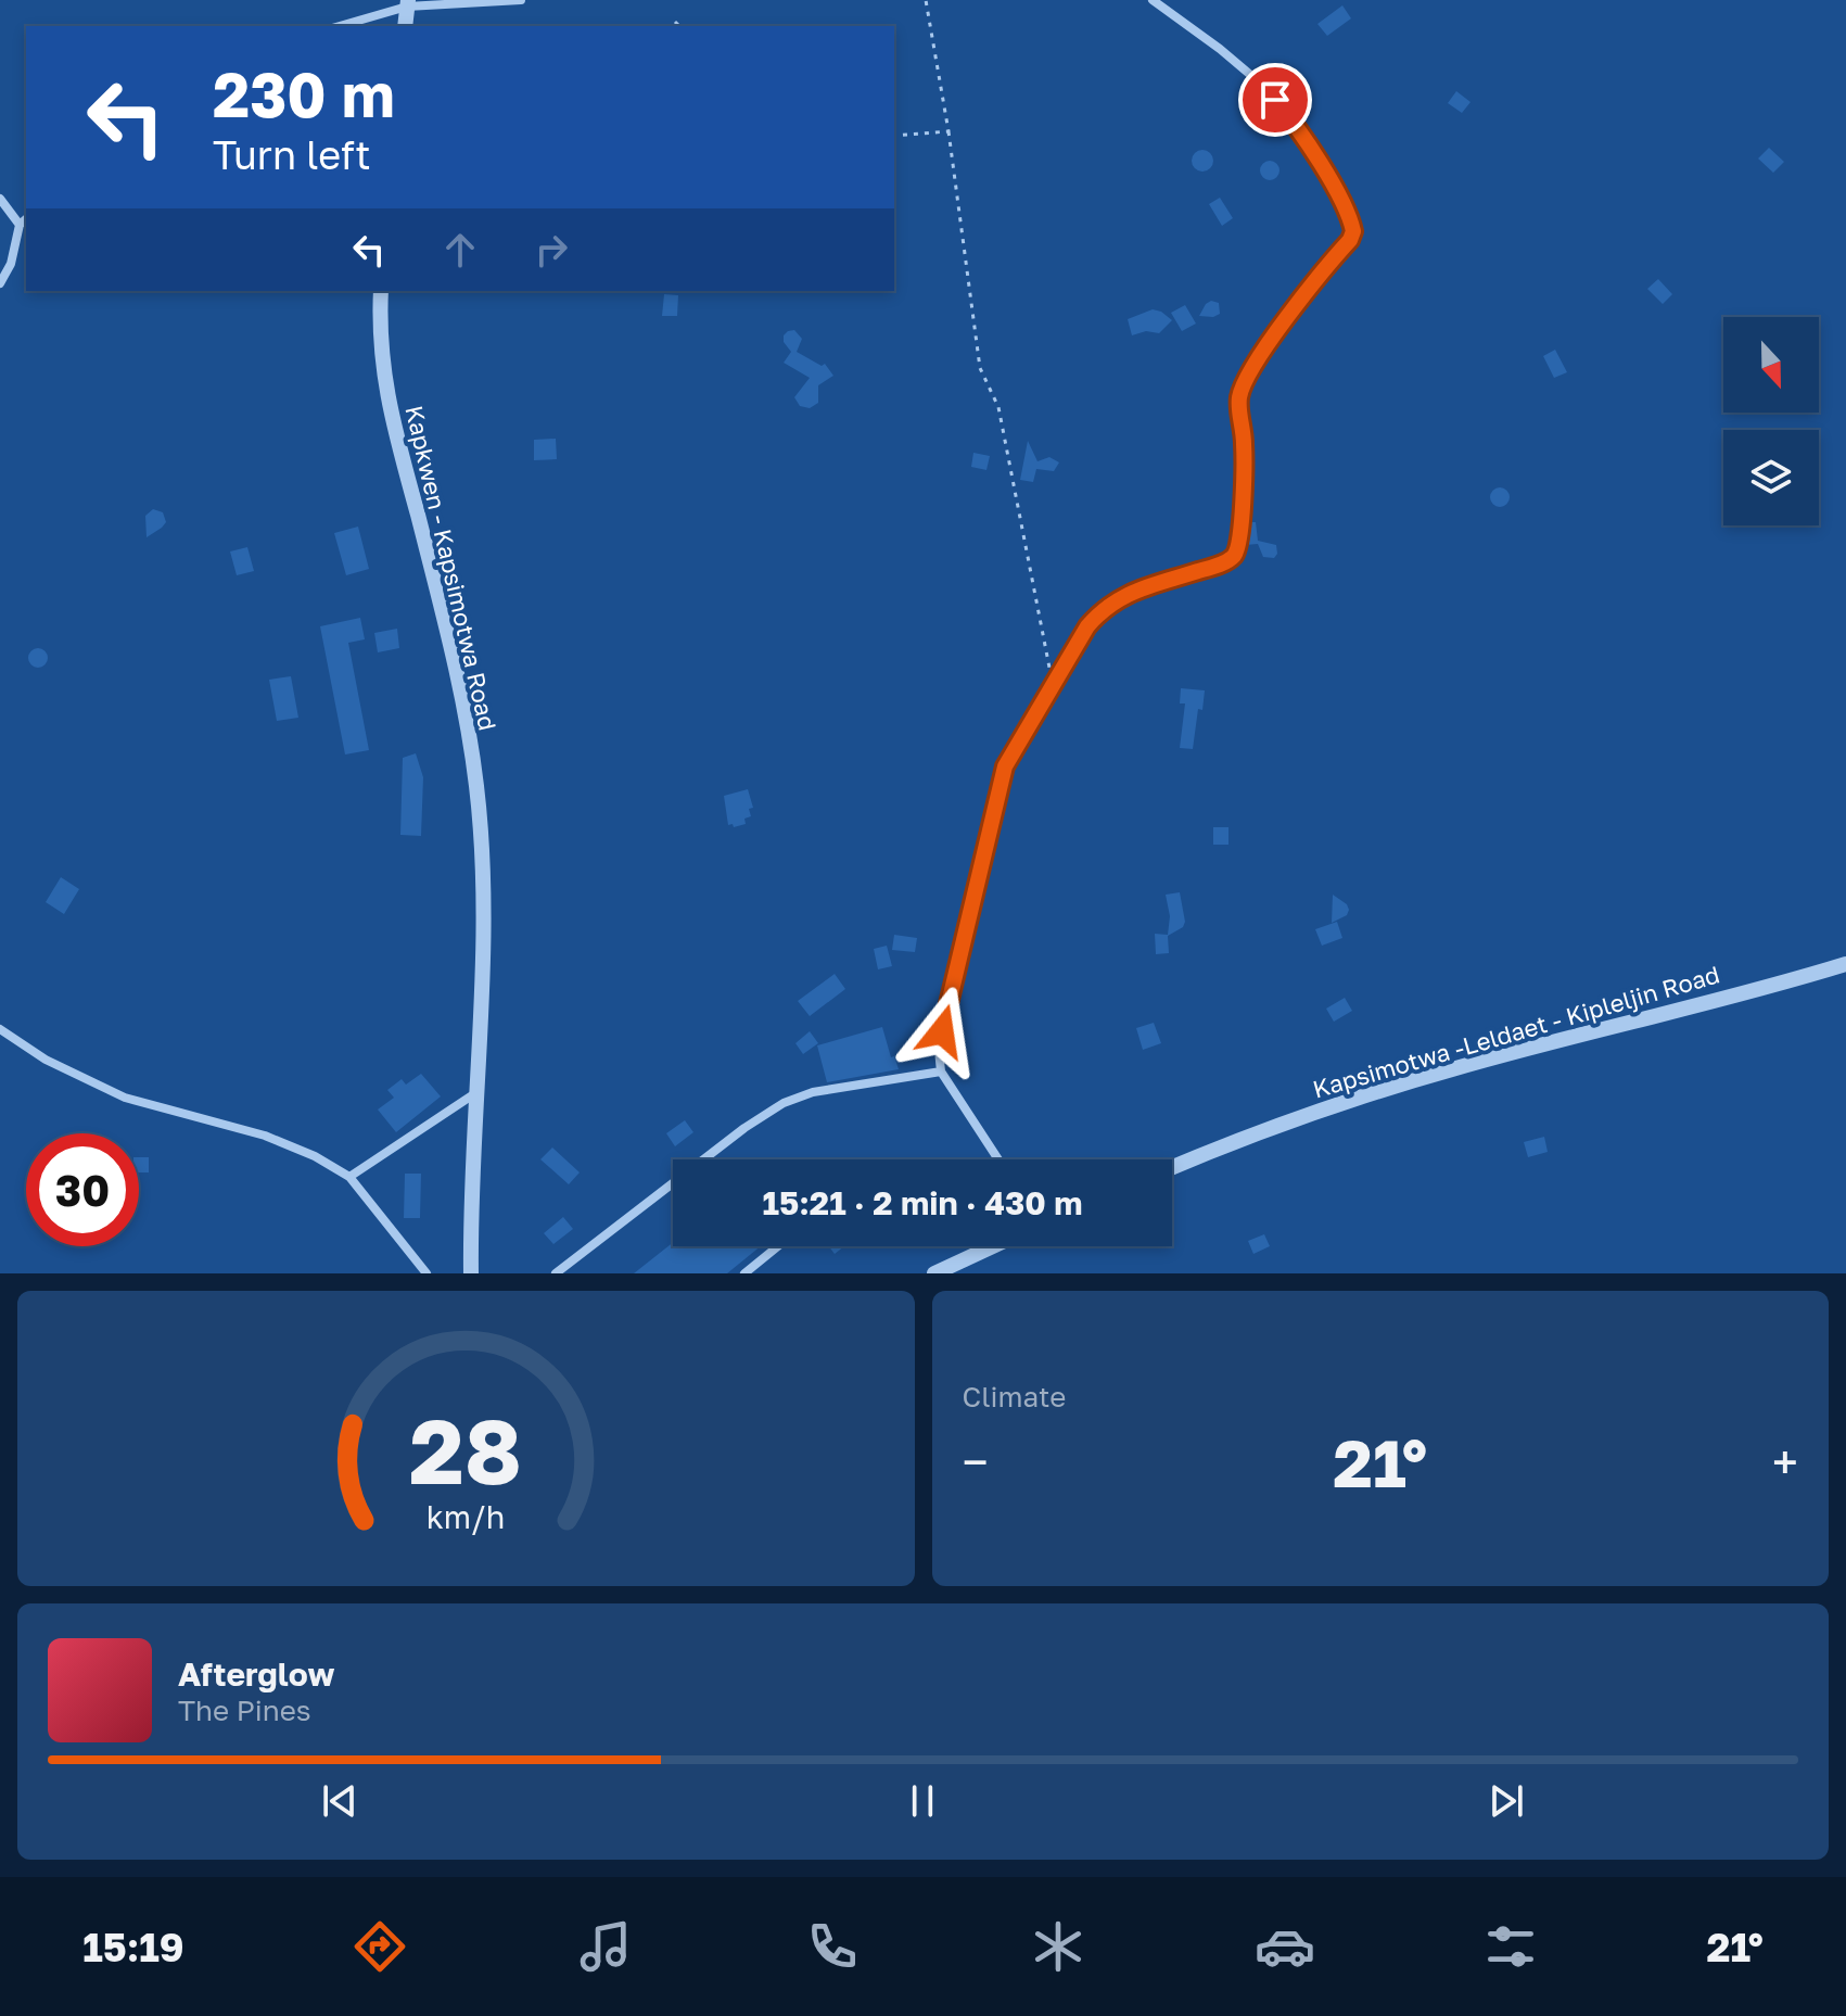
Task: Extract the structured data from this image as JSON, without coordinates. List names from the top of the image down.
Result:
{
  "streets": {
    "street": ["Kapkwen - Kapsimotwa Road", "Kapsimotwa -Leldaet - Kipleljin Road"]
  },
  "north": "bottom",
  "page": {
    "turn": ["230 m", "Turn left"],
    "limit": "30",
    "trip": "15:21 · 2 min · 430 m",
    "tile": "Climate",
    "heat": ["−", "21°", "+"],
    "song": ["Afterglow", "The Pines"],
    "tabs": ["15:19", "21°"],
    "gauge": ["28", "km/h"]
  }
}
